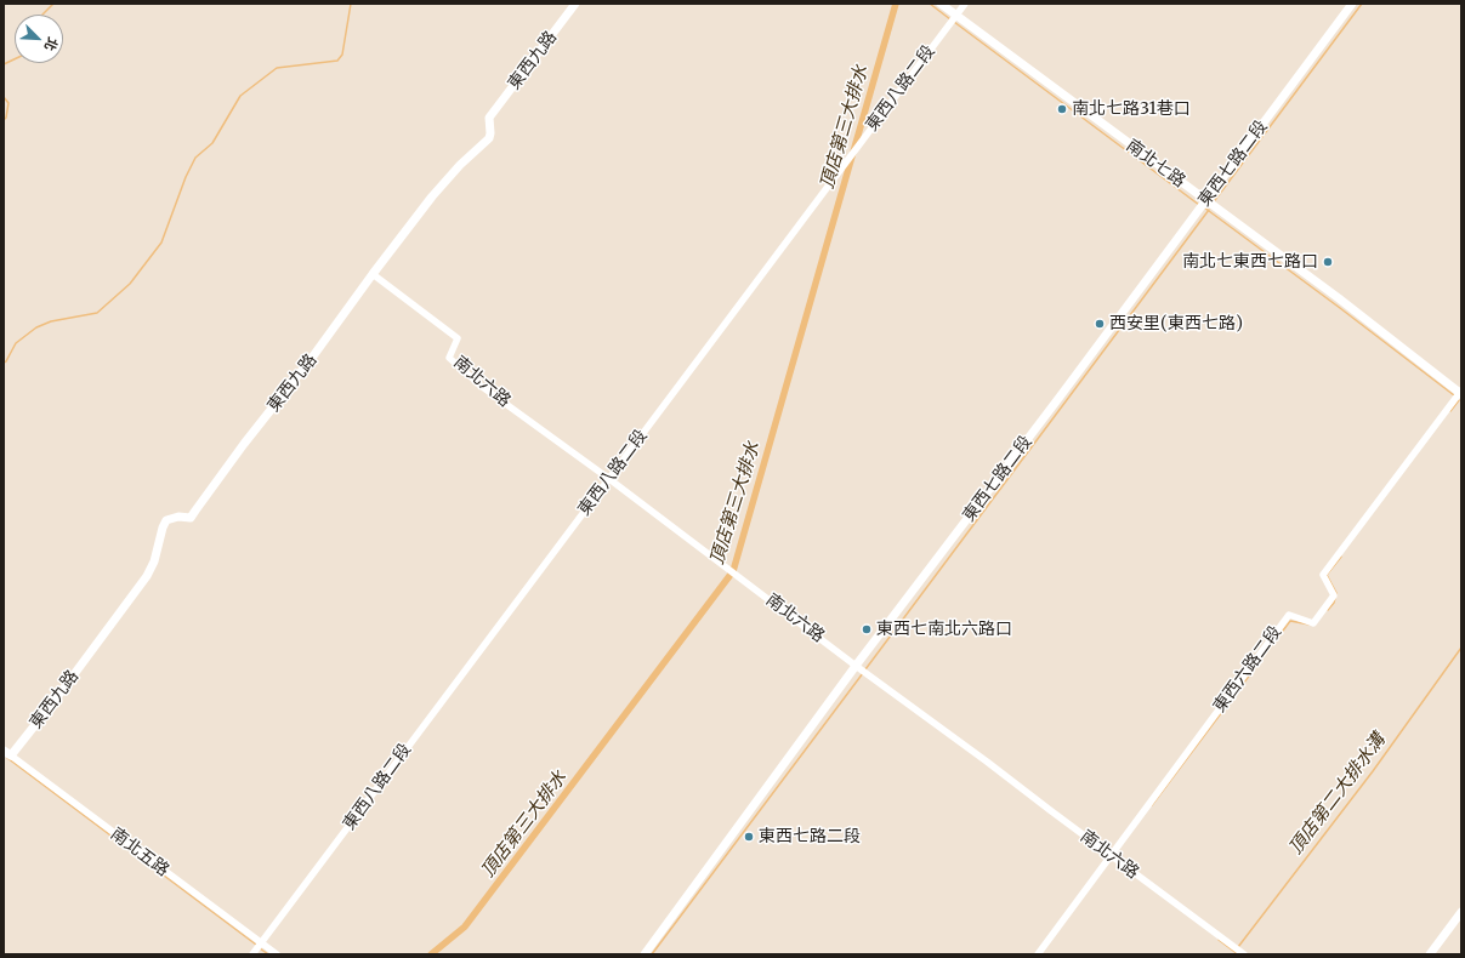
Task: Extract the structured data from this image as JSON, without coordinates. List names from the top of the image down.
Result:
{
  "streets": {
    "street": [
      "東西九路",
      "東西八路二段",
      "南北七路",
      "東西七路二段",
      "南北六路",
      "東西六路二段",
      "南北五路"
    ]
  },
  "crossings": [
    ["東西九路", "南北六路"],
    ["東西九路", "南北五路"],
    ["東西八路二段", "南北七路"],
    ["東西八路二段", "南北六路"],
    ["東西八路二段", "南北五路"],
    ["南北七路", "東西七路二段"],
    ["南北七路", "東西六路二段"],
    ["東西七路二段", "南北六路"],
    ["南北六路", "東西六路二段"]
  ],
  "water": ["頂店第三大排水", "頂店第二大排水溝"],
  "places": [
    "南北七路31巷口",
    "南北七東西七路口",
    "西安里(東西七路)",
    "東西七南北六路口",
    "東西七路二段"
  ],
  "north": "bottom right"
}
